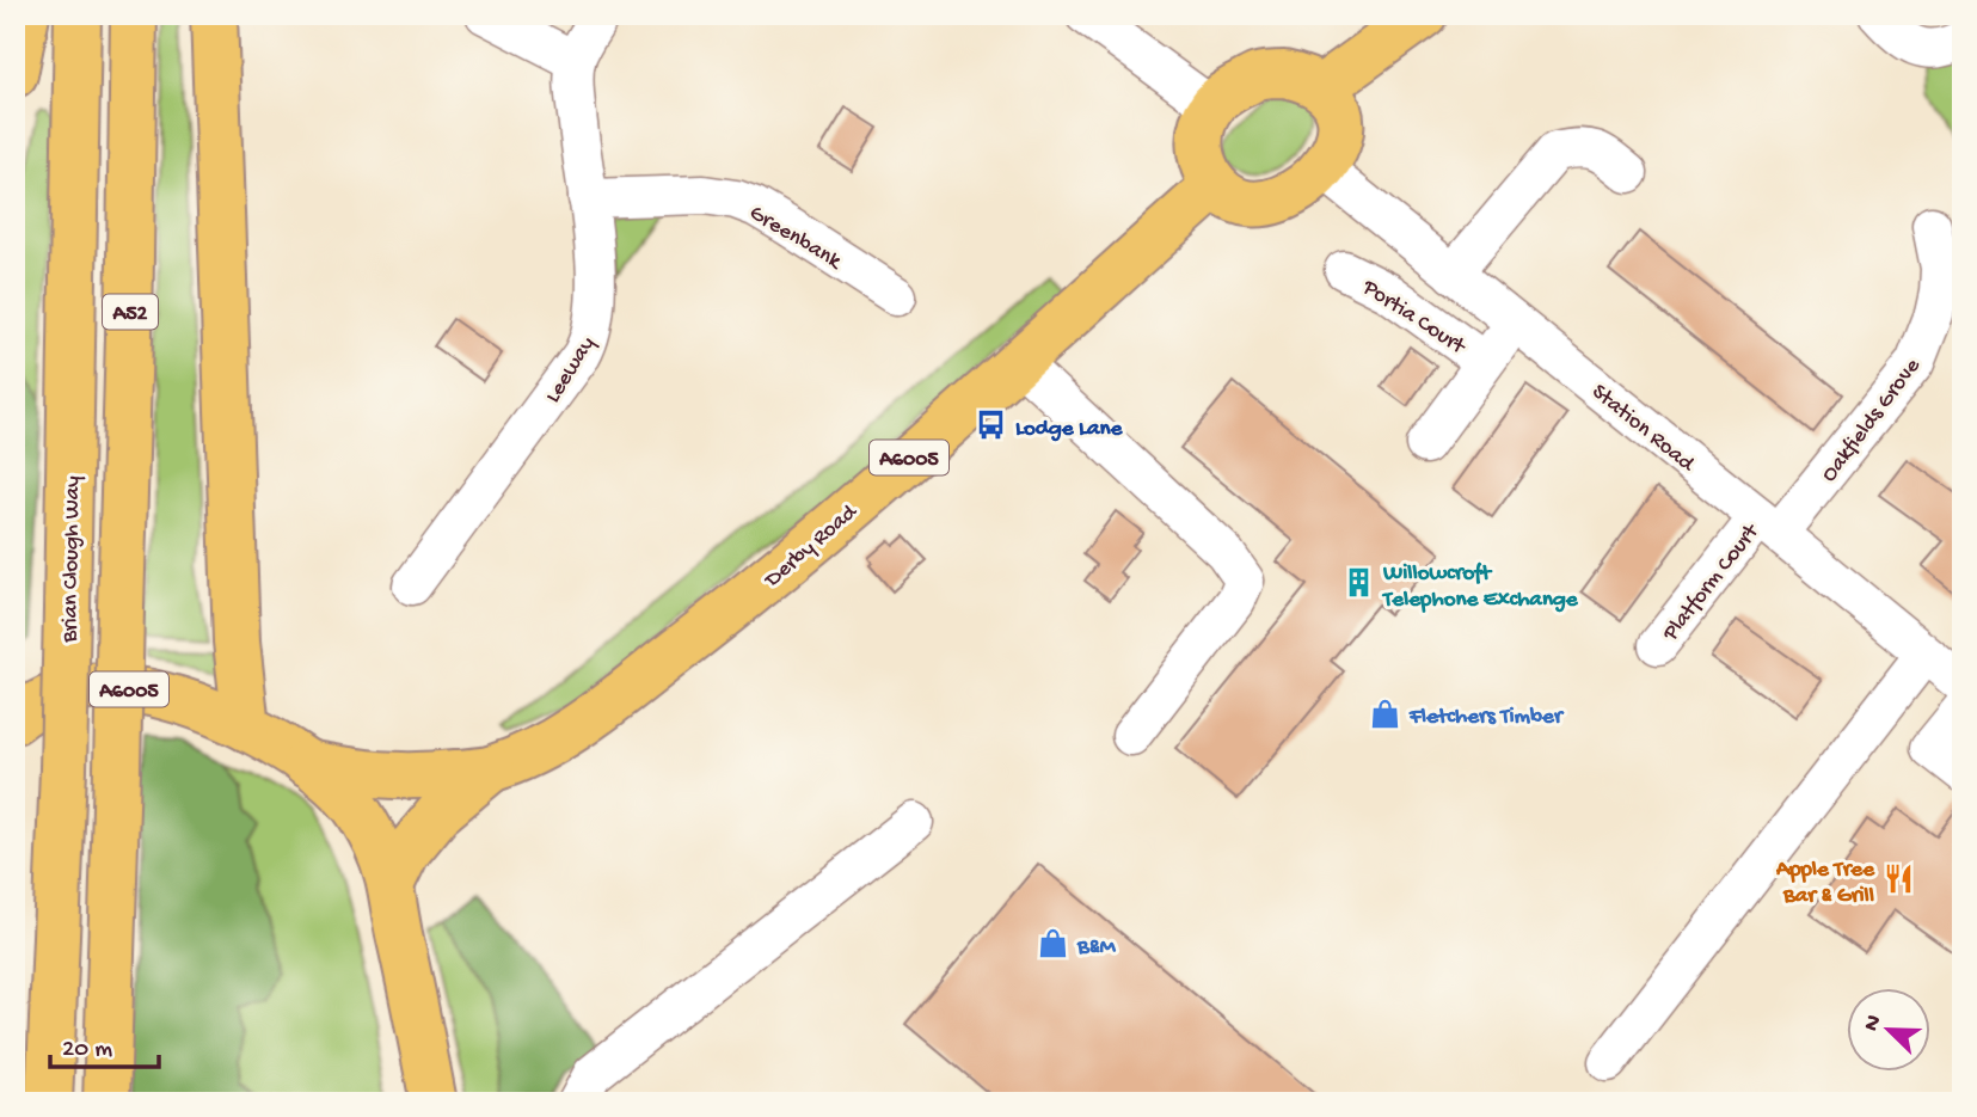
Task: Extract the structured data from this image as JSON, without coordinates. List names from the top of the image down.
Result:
{
  "streets": {
    "main road": [
      "A52",
      "A6005",
      "Derby Road",
      "Brian Clough Way"
    ],
    "street": [
      "Greenbank",
      "Portia Court",
      "Leeway",
      "Oakfields Grove",
      "Station Road",
      "Platform Court"
    ]
  },
  "crossings": [
    ["Greenbank", "Leeway"],
    ["Portia Court", "Station Road"],
    ["Oakfields Grove", "Station Road"],
    ["Oakfields Grove", "Platform Court"],
    ["Station Road", "Derby Road"],
    ["Station Road", "Platform Court"],
    ["A6005", "Derby Road"]
  ],
  "places": {
    "bus stop": ["Lodge Lane"],
    "building": ["Willowcroft Telephone Exchange"],
    "shop": ["Fletchers Timber", "B&M"],
    "restaurant": ["Apple Tree Bar & Grill"]
  },
  "scale_bar": "20 m",
  "north": "top left"
}
